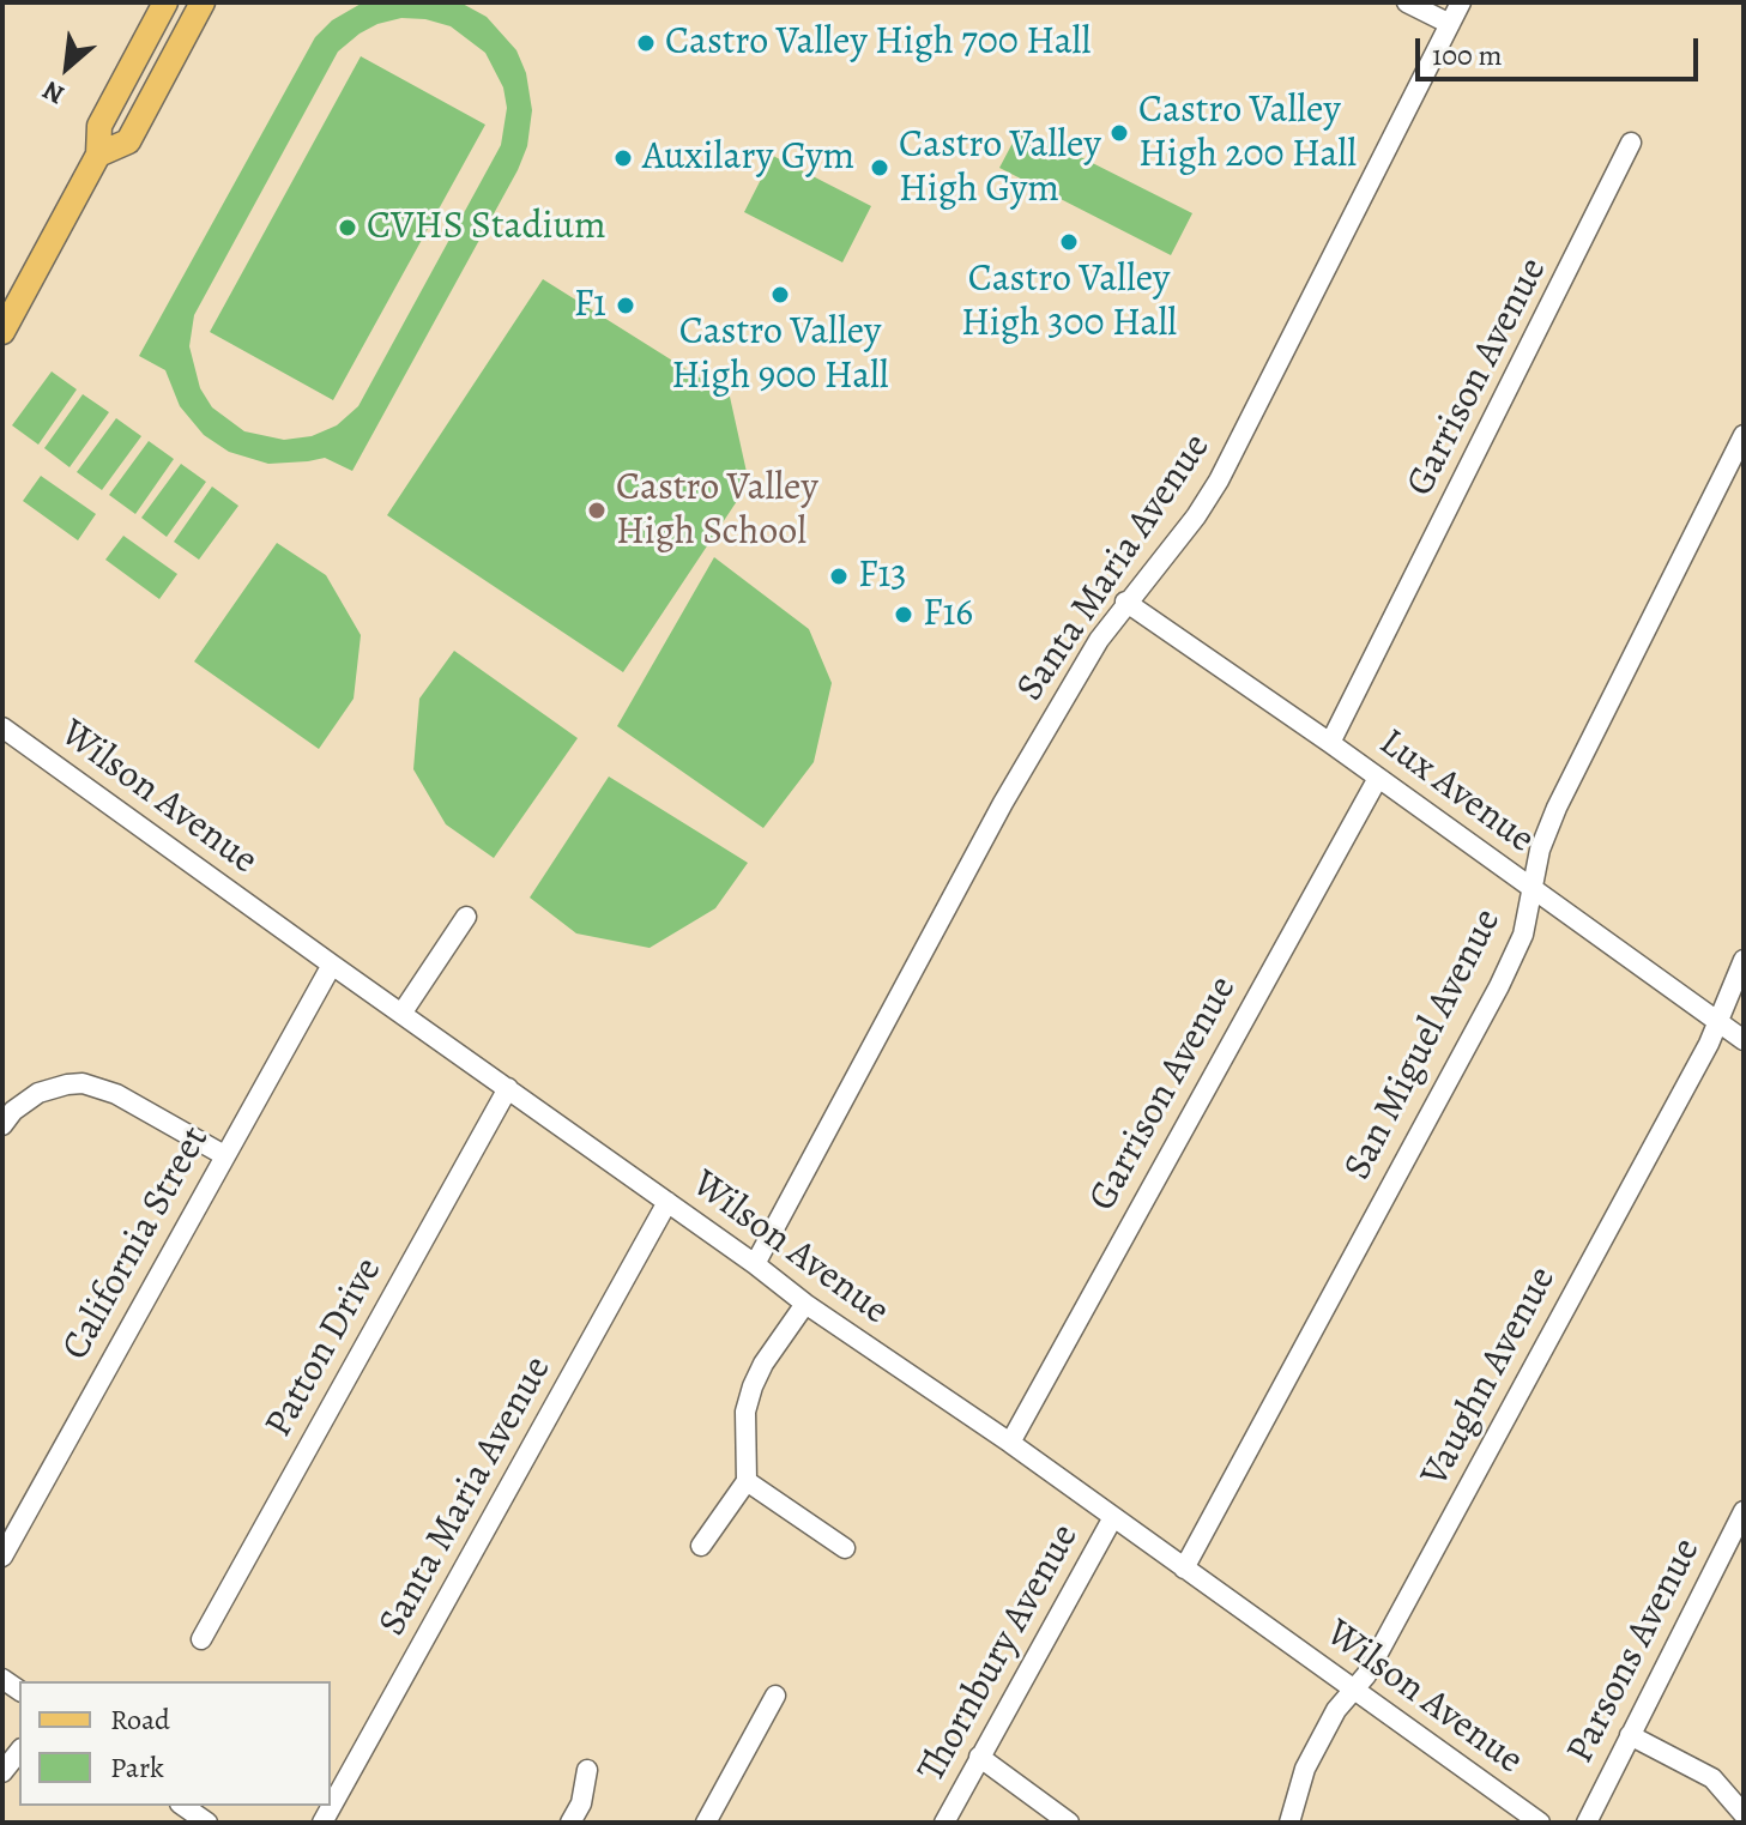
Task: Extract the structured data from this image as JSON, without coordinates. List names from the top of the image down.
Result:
{
  "streets": {
    "street": [
      "Garrison Avenue",
      "Santa Maria Avenue",
      "Lux Avenue",
      "Wilson Avenue",
      "San Miguel Avenue",
      "California Street",
      "Patton Drive",
      "Vaughn Avenue",
      "Parsons Avenue",
      "Thornbury Avenue"
    ]
  },
  "crossings": [
    ["Garrison Avenue", "Lux Avenue"],
    ["Garrison Avenue", "Wilson Avenue"],
    ["Santa Maria Avenue", "Lux Avenue"],
    ["Santa Maria Avenue", "Wilson Avenue"],
    ["Lux Avenue", "San Miguel Avenue"],
    ["Lux Avenue", "Vaughn Avenue"],
    ["Wilson Avenue", "San Miguel Avenue"],
    ["Wilson Avenue", "California Street"],
    ["Wilson Avenue", "Patton Drive"],
    ["Wilson Avenue", "Vaughn Avenue"],
    ["Wilson Avenue", "Thornbury Avenue"]
  ],
  "places": [
    "Castro Valley High 700 Hall",
    "Castro Valley High 200 Hall",
    "Auxilary Gym",
    "Castro Valley High Gym",
    "CVHS Stadium",
    "Castro Valley High 300 Hall",
    "Castro Valley High 900 Hall",
    "F1",
    "Castro Valley High School",
    "F13",
    "F16"
  ],
  "legend": ["Road", "Park"],
  "scale_bar": "100 m",
  "north": "bottom left"
}
